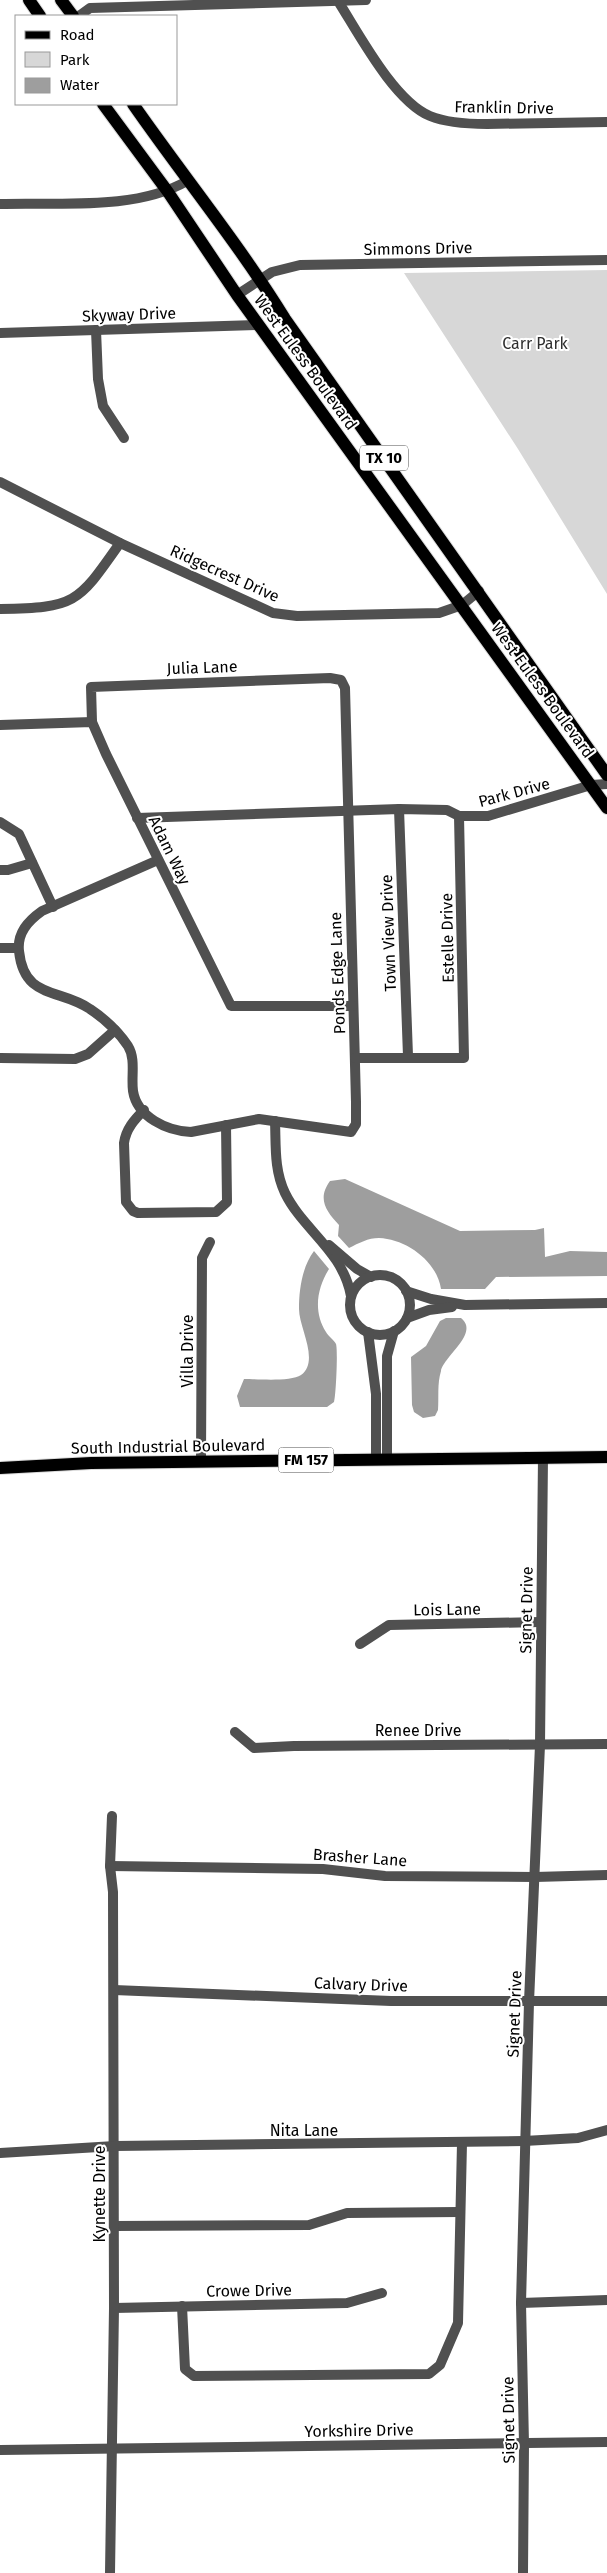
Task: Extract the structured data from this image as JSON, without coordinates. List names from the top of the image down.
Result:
{
  "streets": {
    "main road": [
      "West Euless Boulevard",
      "TX 10",
      "South Industrial Boulevard",
      "FM 157"
    ],
    "street": [
      "Franklin Drive",
      "Simmons Drive",
      "Skyway Drive",
      "Ridgecrest Drive",
      "Julia Lane",
      "Park Drive",
      "Adam Way",
      "Town View Drive",
      "Estelle Drive",
      "Ponds Edge Lane",
      "Villa Drive",
      "Lois Lane",
      "Signet Drive",
      "Renee Drive",
      "Brasher Lane",
      "Calvary Drive",
      "Nita Lane",
      "Kynette Drive",
      "Crowe Drive",
      "Yorkshire Drive"
    ]
  },
  "crossings": [
    ["Simmons Drive", "West Euless Boulevard"],
    ["Skyway Drive", "West Euless Boulevard"],
    ["West Euless Boulevard", "Ridgecrest Drive"],
    ["West Euless Boulevard", "Park Drive"],
    ["Julia Lane", "Adam Way"],
    ["Julia Lane", "Ponds Edge Lane"],
    ["Park Drive", "Adam Way"],
    ["Park Drive", "Town View Drive"],
    ["Park Drive", "Estelle Drive"],
    ["Park Drive", "Ponds Edge Lane"],
    ["Adam Way", "Ponds Edge Lane"],
    ["Town View Drive", "Estelle Drive"],
    ["Villa Drive", "South Industrial Boulevard"],
    ["South Industrial Boulevard", "Signet Drive"],
    ["Lois Lane", "Signet Drive"],
    ["Signet Drive", "Renee Drive"],
    ["Signet Drive", "Brasher Lane"],
    ["Signet Drive", "Calvary Drive"],
    ["Signet Drive", "Nita Lane"],
    ["Signet Drive", "Yorkshire Drive"],
    ["Brasher Lane", "Kynette Drive"],
    ["Calvary Drive", "Kynette Drive"],
    ["Nita Lane", "Kynette Drive"],
    ["Kynette Drive", "Crowe Drive"],
    ["Kynette Drive", "Yorkshire Drive"]
  ],
  "parks": ["Carr Park"],
  "legend": ["Road", "Park", "Water"]
}
